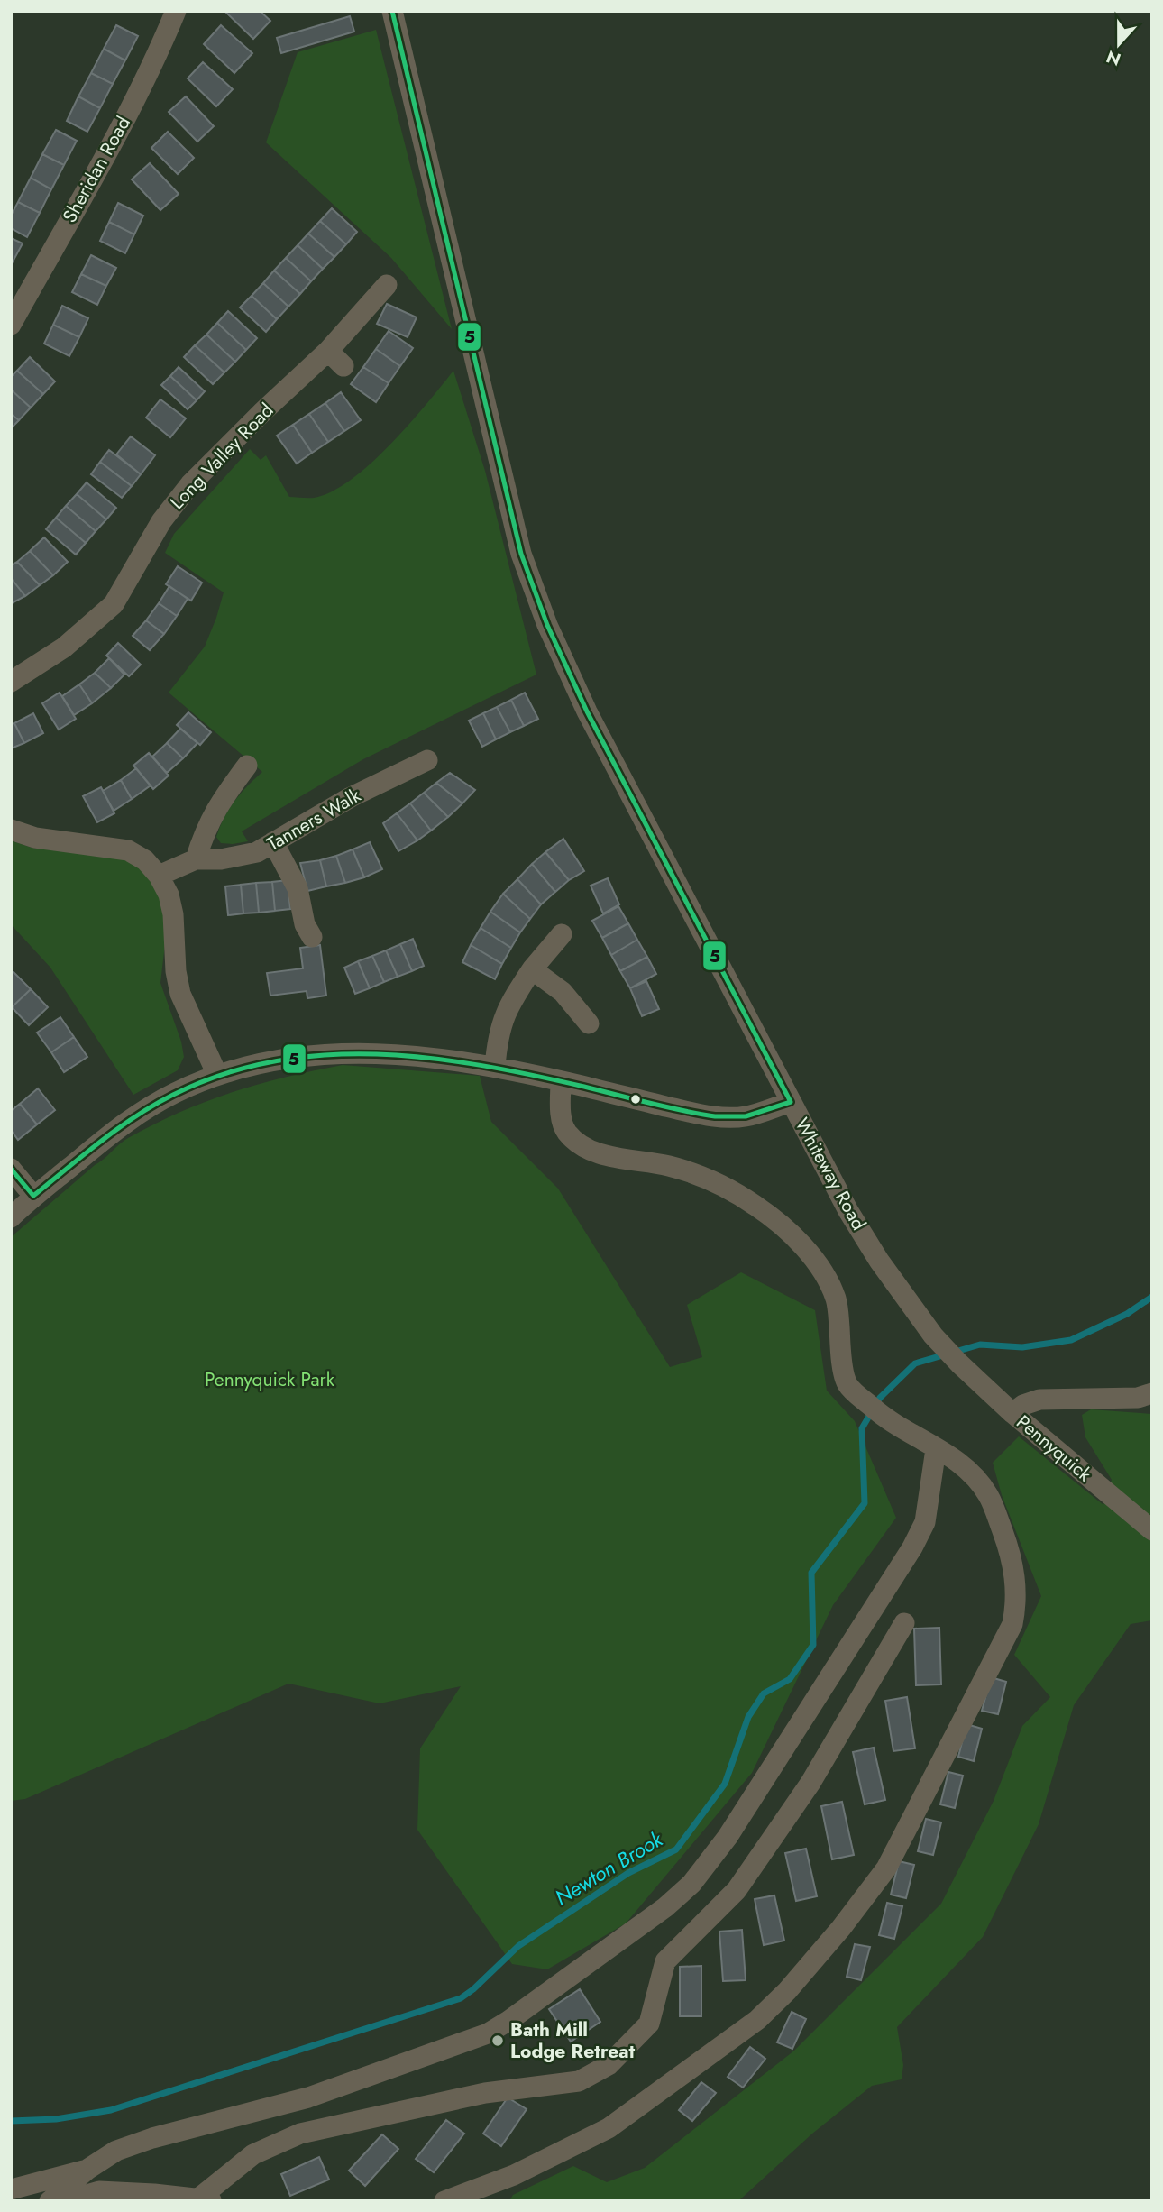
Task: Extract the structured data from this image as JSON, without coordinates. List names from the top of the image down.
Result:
{
  "streets": {
    "street": [
      "Sheridan Road",
      "Long Valley Road",
      "Tanners Walk",
      "Whiteway Road",
      "Pennyquick"
    ]
  },
  "crossings": [
    ["Whiteway Road", "Pennyquick"]
  ],
  "water": ["Newton Brook"],
  "parks": ["Pennyquick Park"],
  "places": ["Bath Mill Lodge Retreat"],
  "lines": ["transit line 5"],
  "north": "bottom"
}
